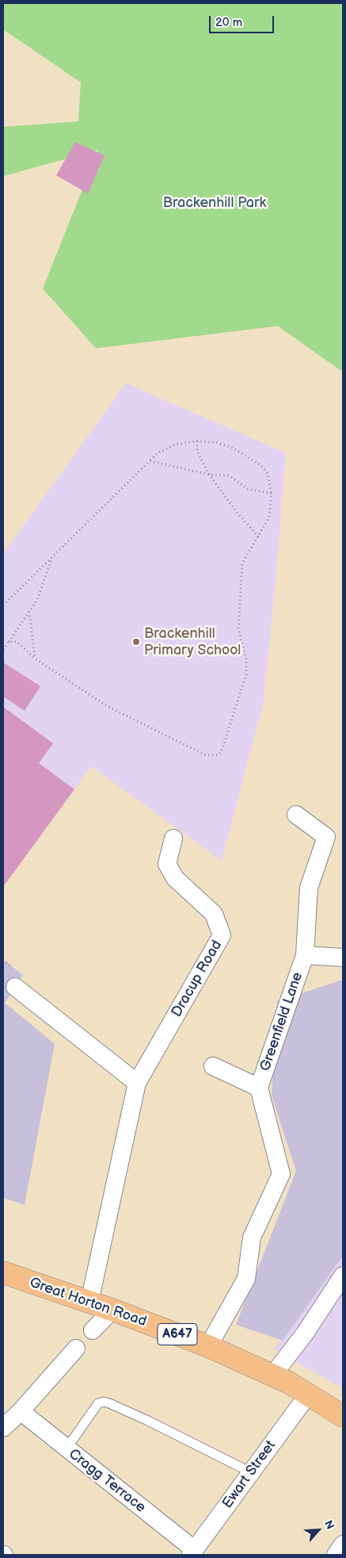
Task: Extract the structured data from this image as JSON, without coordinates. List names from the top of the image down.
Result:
{
  "streets": {
    "main road": ["Great Horton Road", "A647"],
    "street": [
      "Dracup Road",
      "Greenfield Lane",
      "Ewart Street",
      "Cragg Terrace"
    ]
  },
  "crossings": [
    ["Dracup Road", "Great Horton Road"],
    ["Great Horton Road", "Ewart Street"],
    ["Ewart Street", "Cragg Terrace"]
  ],
  "parks": ["Brackenhill Park"],
  "places": ["Brackenhill Primary School"],
  "scale_bar": "20 m",
  "north": "top right"
}
